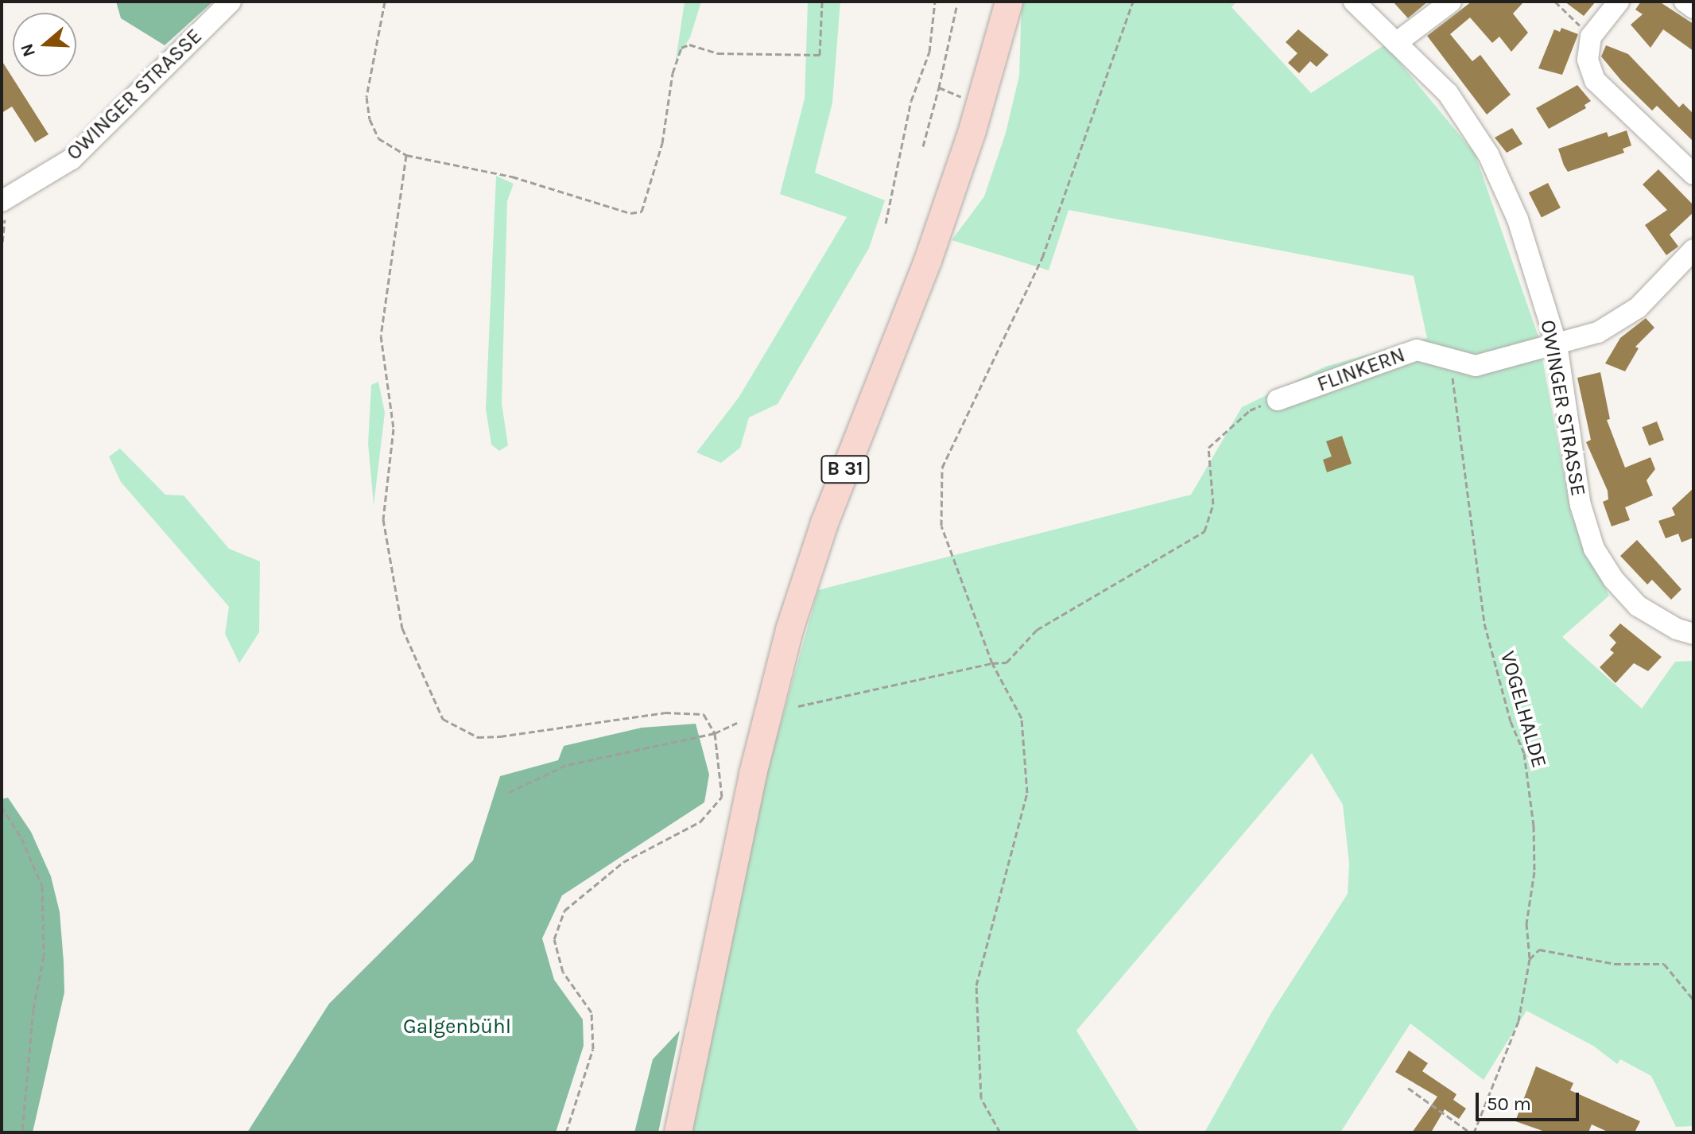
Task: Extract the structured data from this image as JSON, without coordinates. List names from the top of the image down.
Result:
{
  "streets": {
    "main road": ["B 31"],
    "street": ["OWINGER STRASSE", "FLINKERN"],
    "path": ["VOGELHALDE"]
  },
  "crossings": [
    ["OWINGER STRASSE", "FLINKERN"],
    ["FLINKERN", "VOGELHALDE"]
  ],
  "parks": ["Galgenbühl"],
  "scale_bar": "50 m",
  "north": "left"
}
